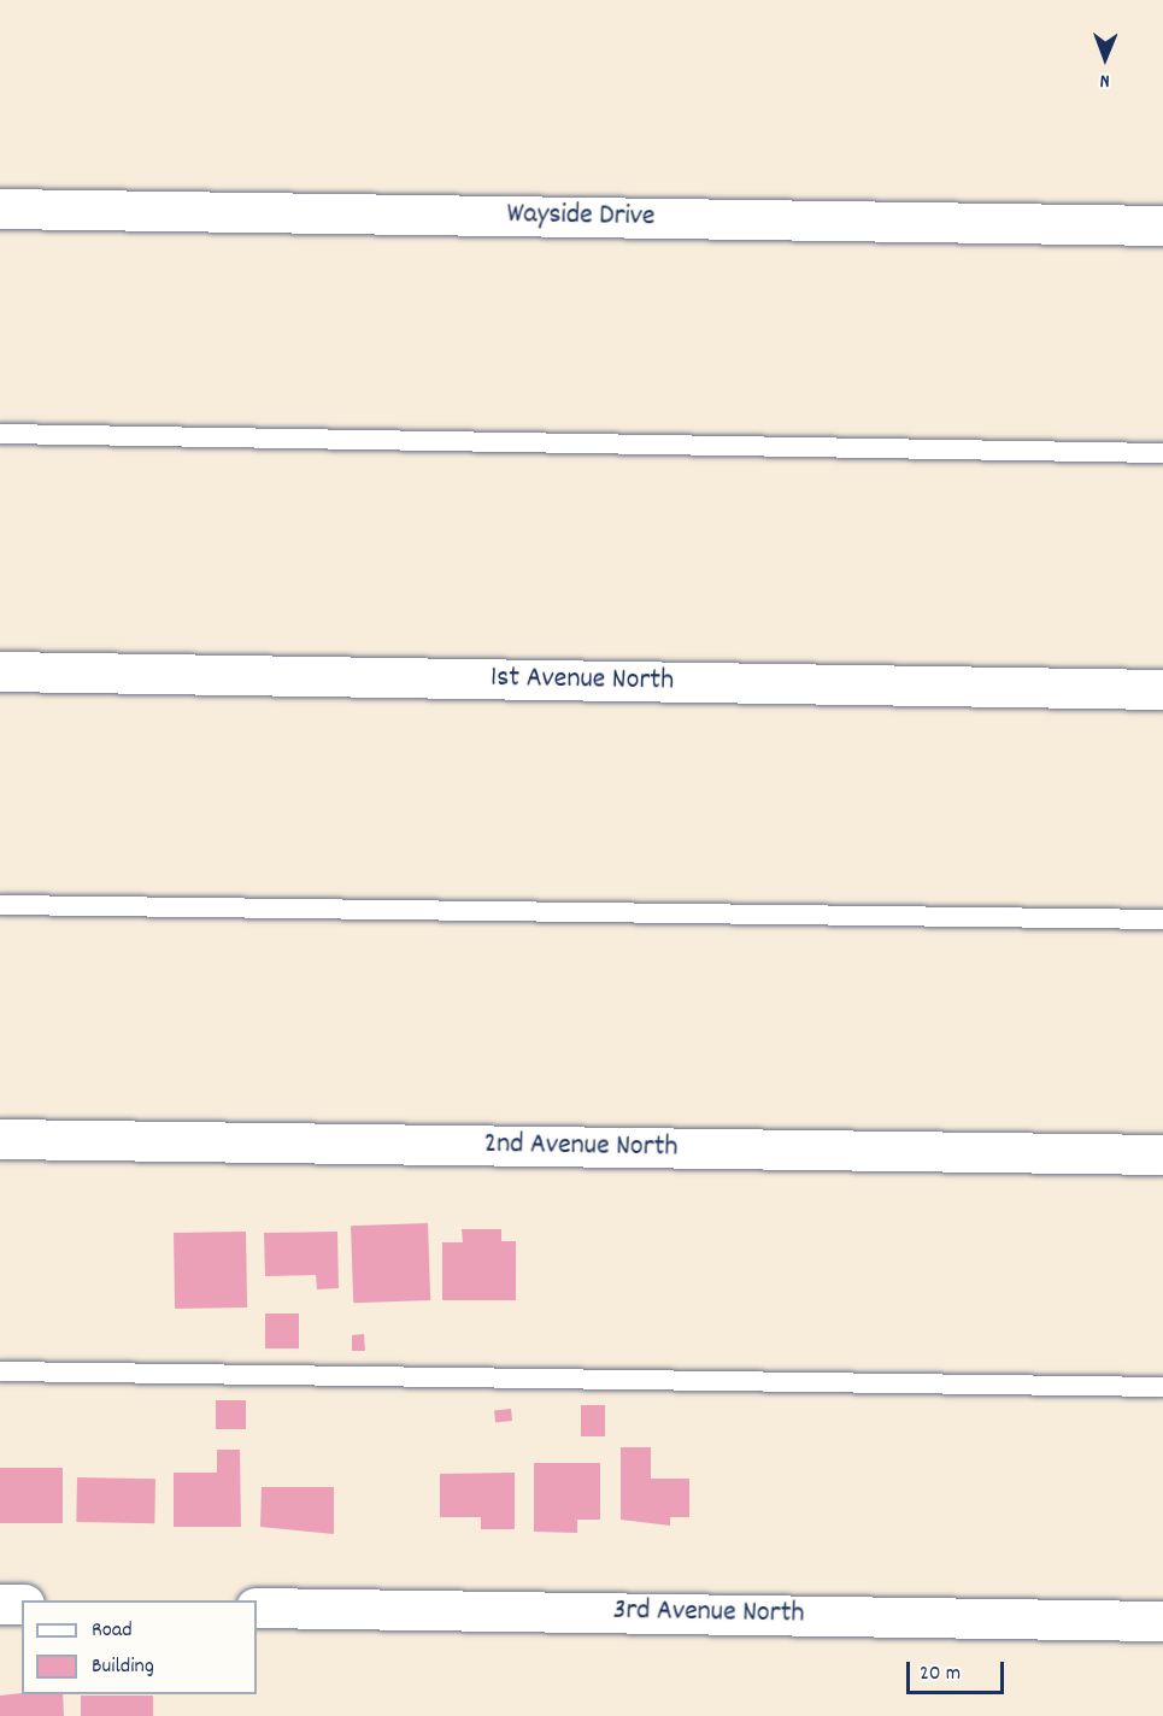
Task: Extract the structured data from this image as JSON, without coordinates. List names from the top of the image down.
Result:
{
  "streets": {
    "street": [
      "Wayside Drive",
      "1st Avenue North",
      "2nd Avenue North",
      "3rd Avenue North"
    ]
  },
  "legend": ["Road", "Building"],
  "scale_bar": "20 m",
  "north": "bottom"
}
